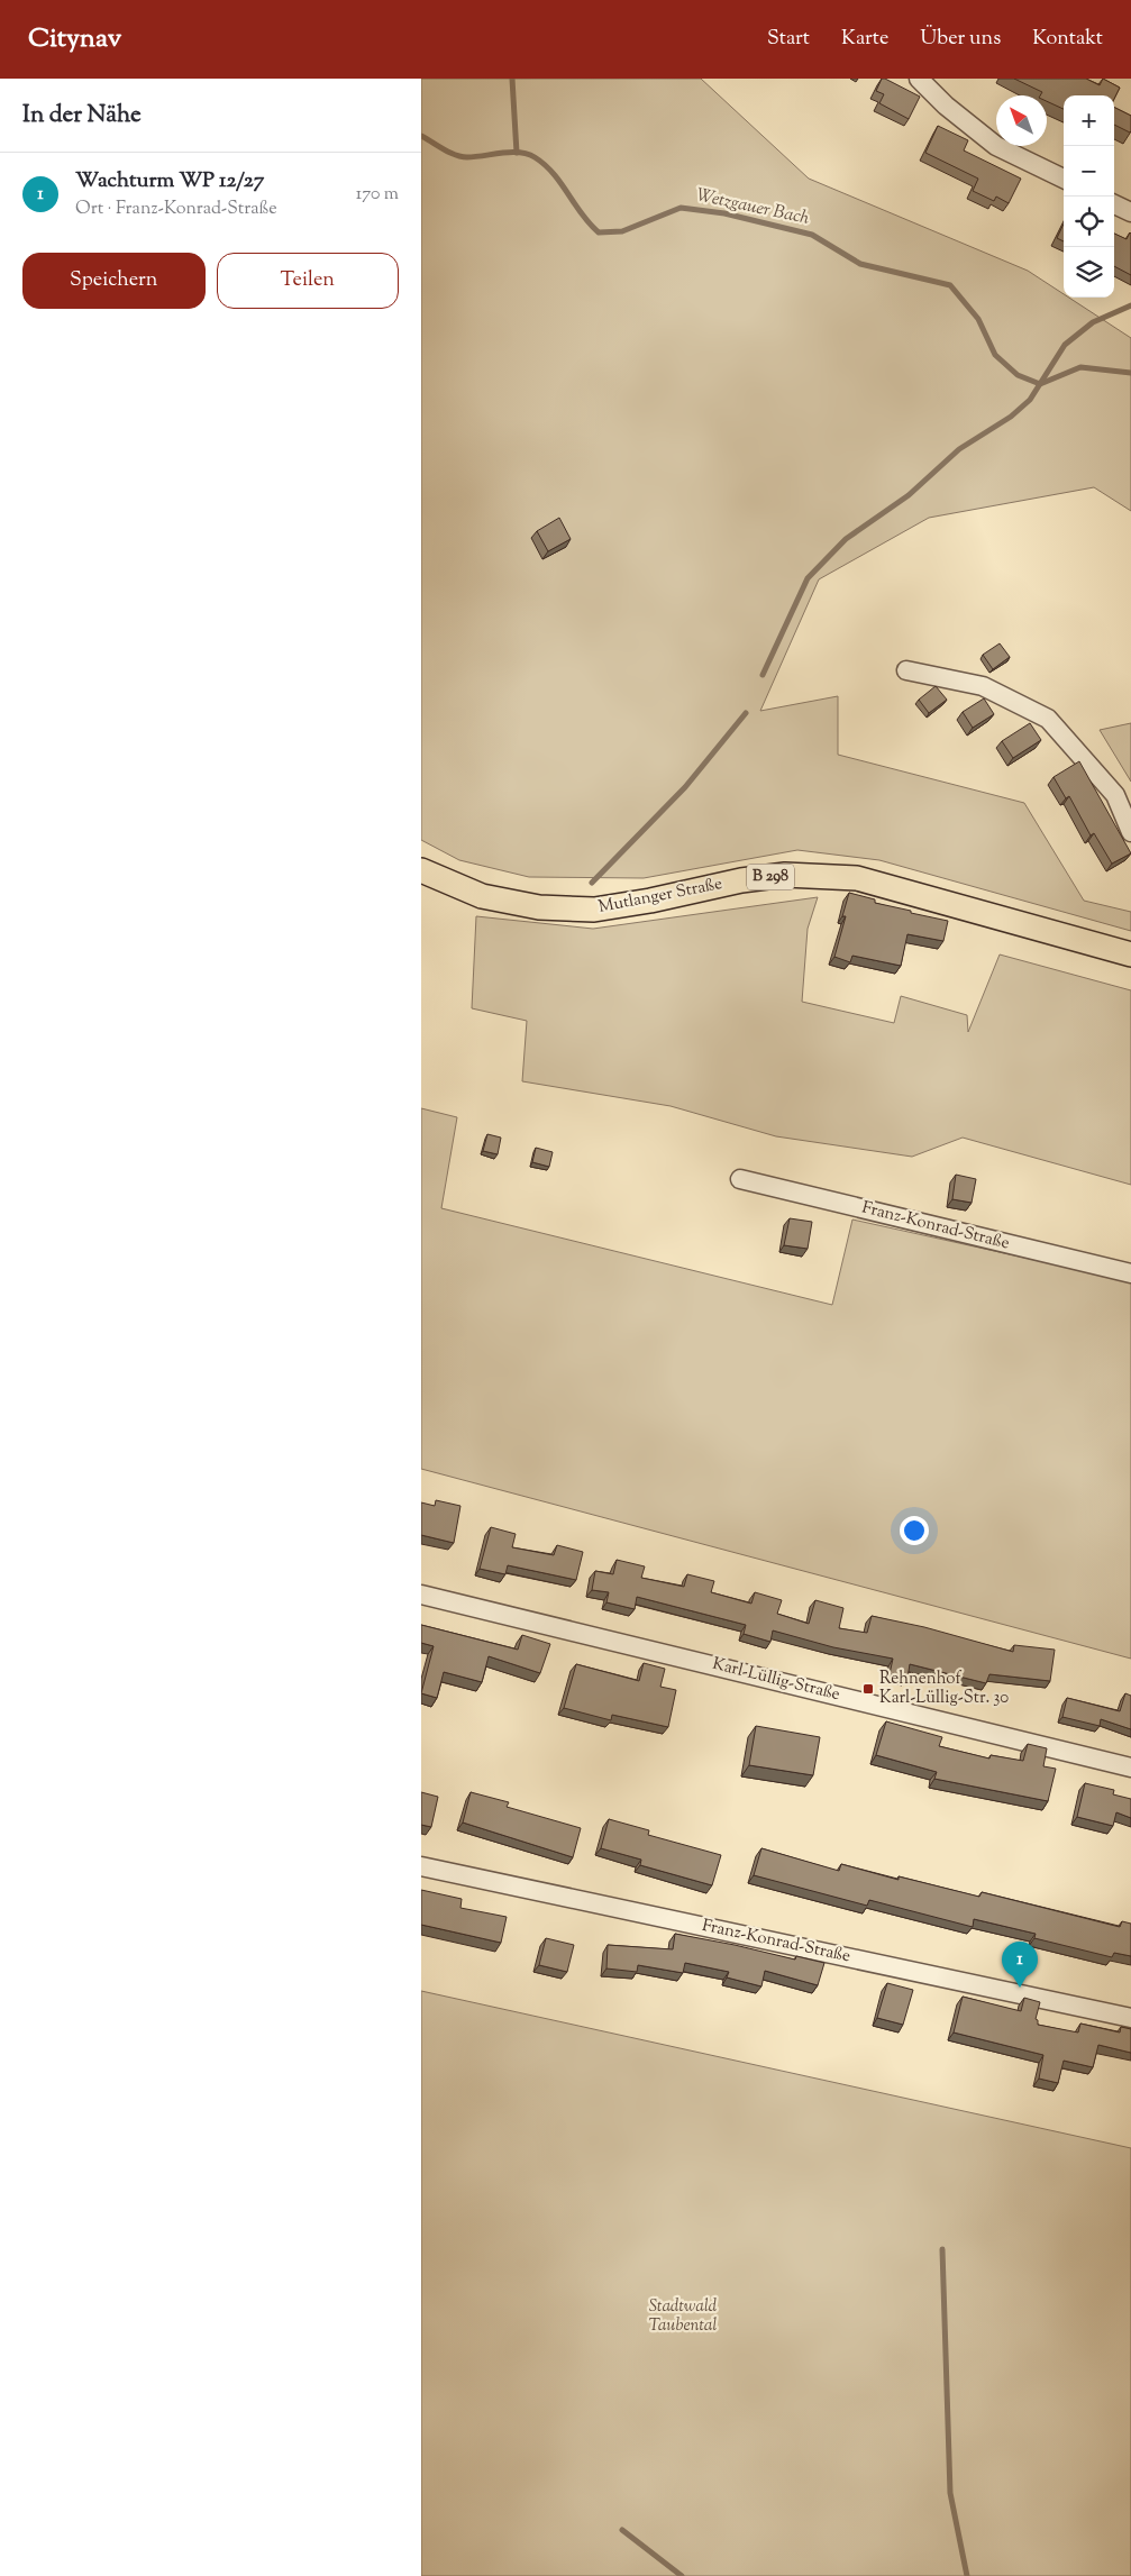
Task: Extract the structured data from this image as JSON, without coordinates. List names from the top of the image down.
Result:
{
  "streets": {
    "main road": ["B 298", "Mutlanger Straße"],
    "street": ["Franz-Konrad-Straße", "Karl-Lüllig-Straße"]
  },
  "water": ["Wetzgauer Bach"],
  "parks": ["Stadtwald Taubental"],
  "places": {
    "transit": ["Rehnenhof Karl-Lüllig-Str. 30"]
  },
  "north": "top left",
  "page": {
    "header": "Citynav",
    "nav": [
      "Start",
      "Karte",
      "Über uns",
      "Kontakt"
    ],
    "heading": "In der Nähe",
    "map_buttons": ["+", "−"],
    "list": [
      {
        "mark": "1",
        "name": "Wachturm WP 12/27",
        "note": "Ort · Franz-Konrad-Straße",
        "value": "170 m"
      }
    ],
    "buttons": ["Speichern", "Teilen"],
    "pins": "1"
  }
}
